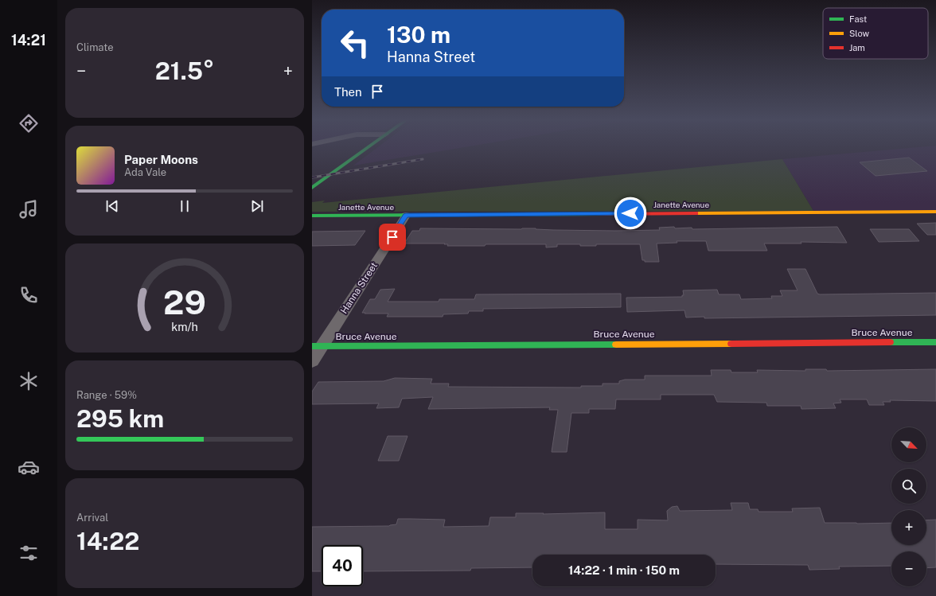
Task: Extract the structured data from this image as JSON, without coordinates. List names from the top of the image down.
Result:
{
  "streets": {
    "street": ["Janette Avenue", "Hanna Street", "Bruce Avenue"]
  },
  "crossings": [
    ["Janette Avenue", "Hanna Street"],
    ["Hanna Street", "Bruce Avenue"]
  ],
  "legend": ["Fast", "Slow", "Jam"],
  "north": "bottom right",
  "page": {
    "tabs": "14:21",
    "tile": [
      "Climate",
      ["Range · 59%", "295 km"],
      ["Arrival", "14:22"]
    ],
    "turn": ["130 m", "Hanna Street"],
    "heat": ["−", "21.5°", "+"],
    "then": "Then",
    "song": ["Paper Moons", "Ada Vale"],
    "map_buttons": ["+", "−"],
    "limit": "40",
    "trip": "14:22 · 1 min · 150 m",
    "gauge": ["29", "km/h"]
  }
}
